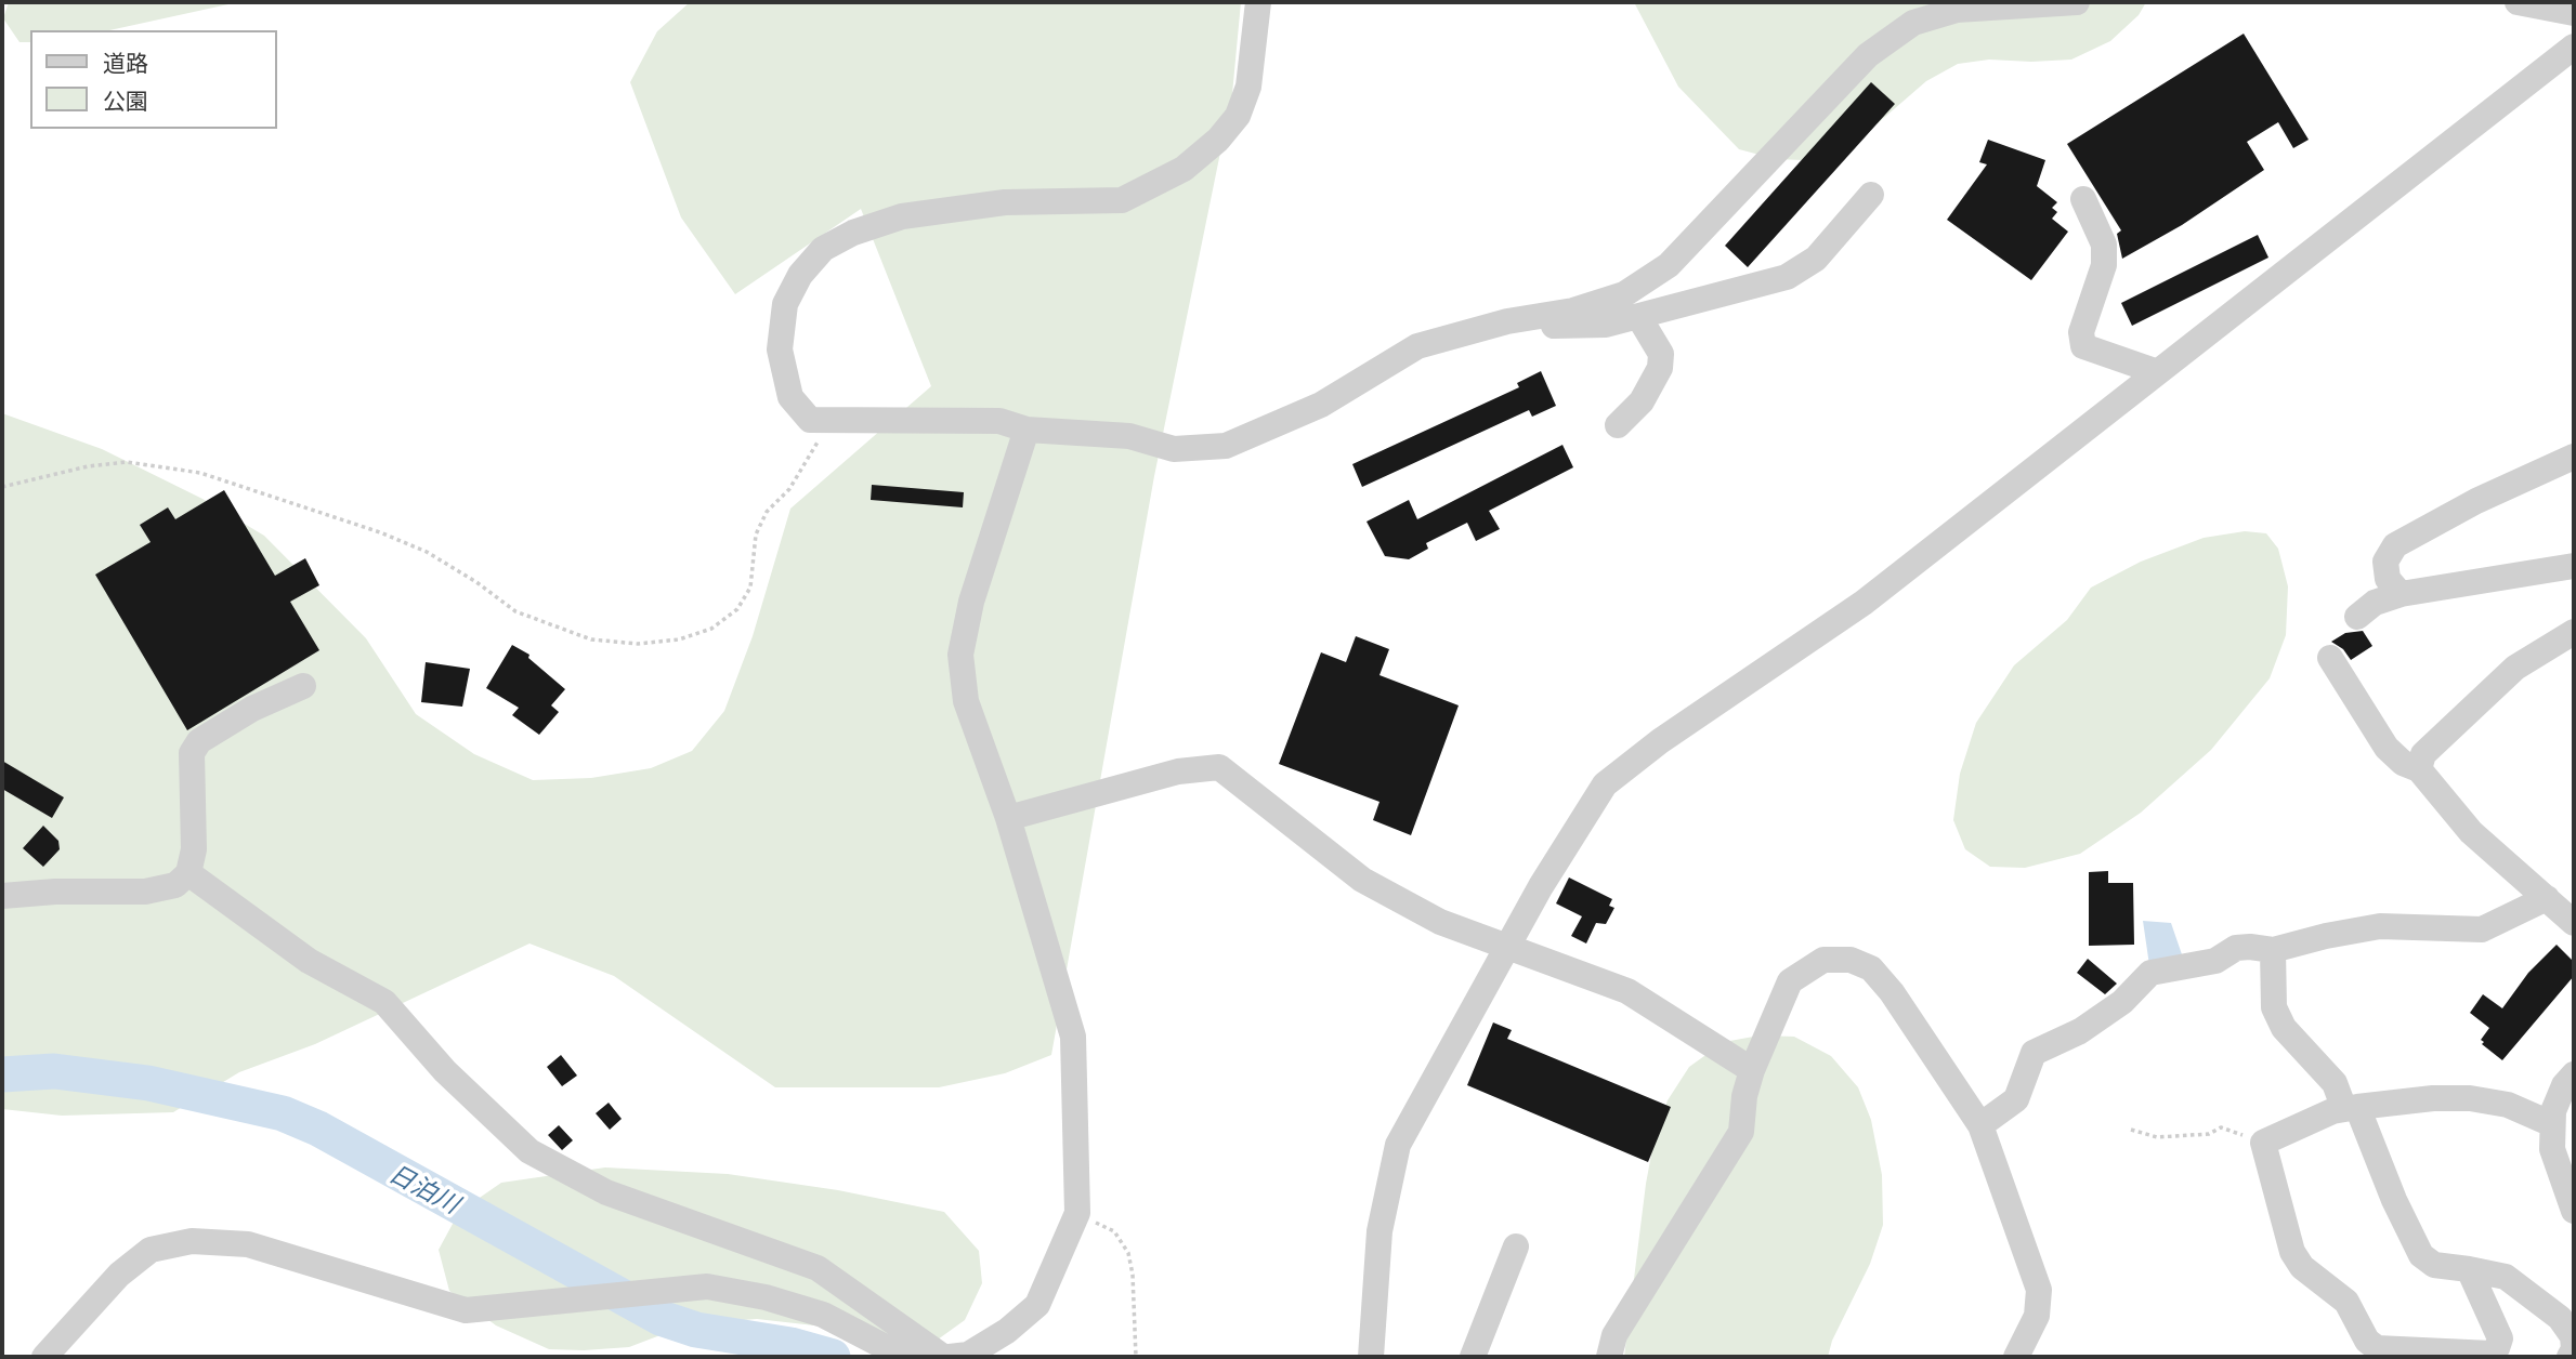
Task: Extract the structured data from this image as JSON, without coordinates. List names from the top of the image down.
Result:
{
  "water": ["日泊川"],
  "legend": ["道路", "公園"]
}
